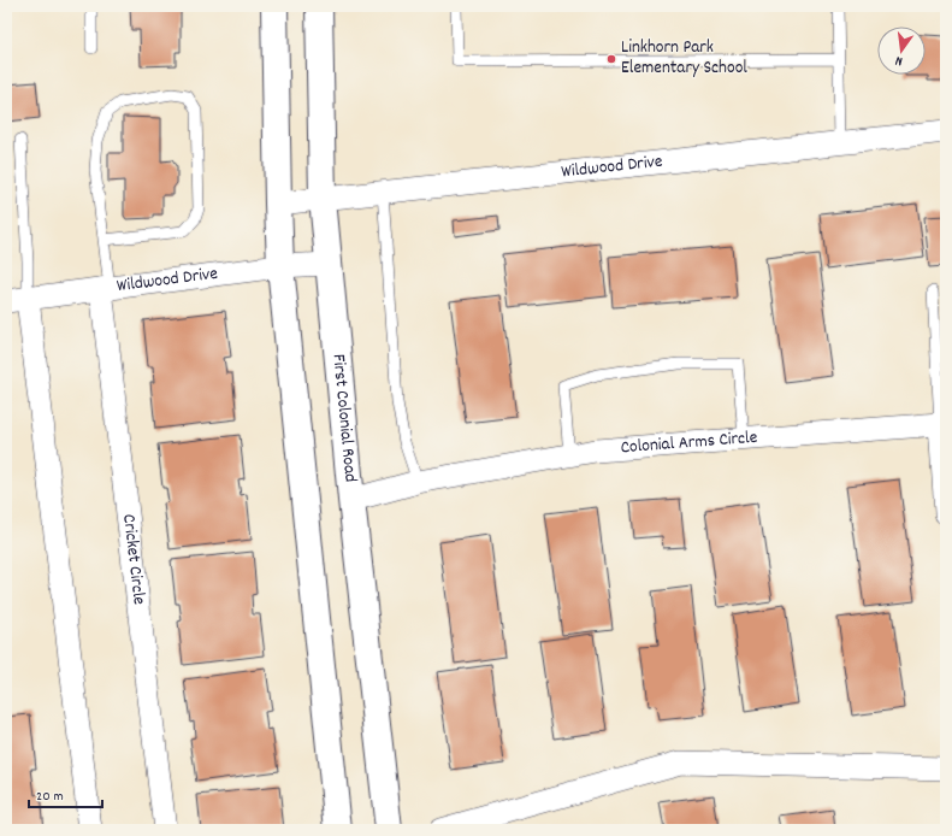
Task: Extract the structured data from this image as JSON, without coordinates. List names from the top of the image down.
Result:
{
  "streets": {
    "main road": ["First Colonial Road"],
    "street": ["Wildwood Drive", "Colonial Arms Circle", "Cricket Circle"]
  },
  "crossings": [
    ["Wildwood Drive", "First Colonial Road"],
    ["Wildwood Drive", "Cricket Circle"],
    ["First Colonial Road", "Colonial Arms Circle"]
  ],
  "places": ["Linkhorn Park Elementary School"],
  "scale_bar": "20 m",
  "north": "bottom"
}
